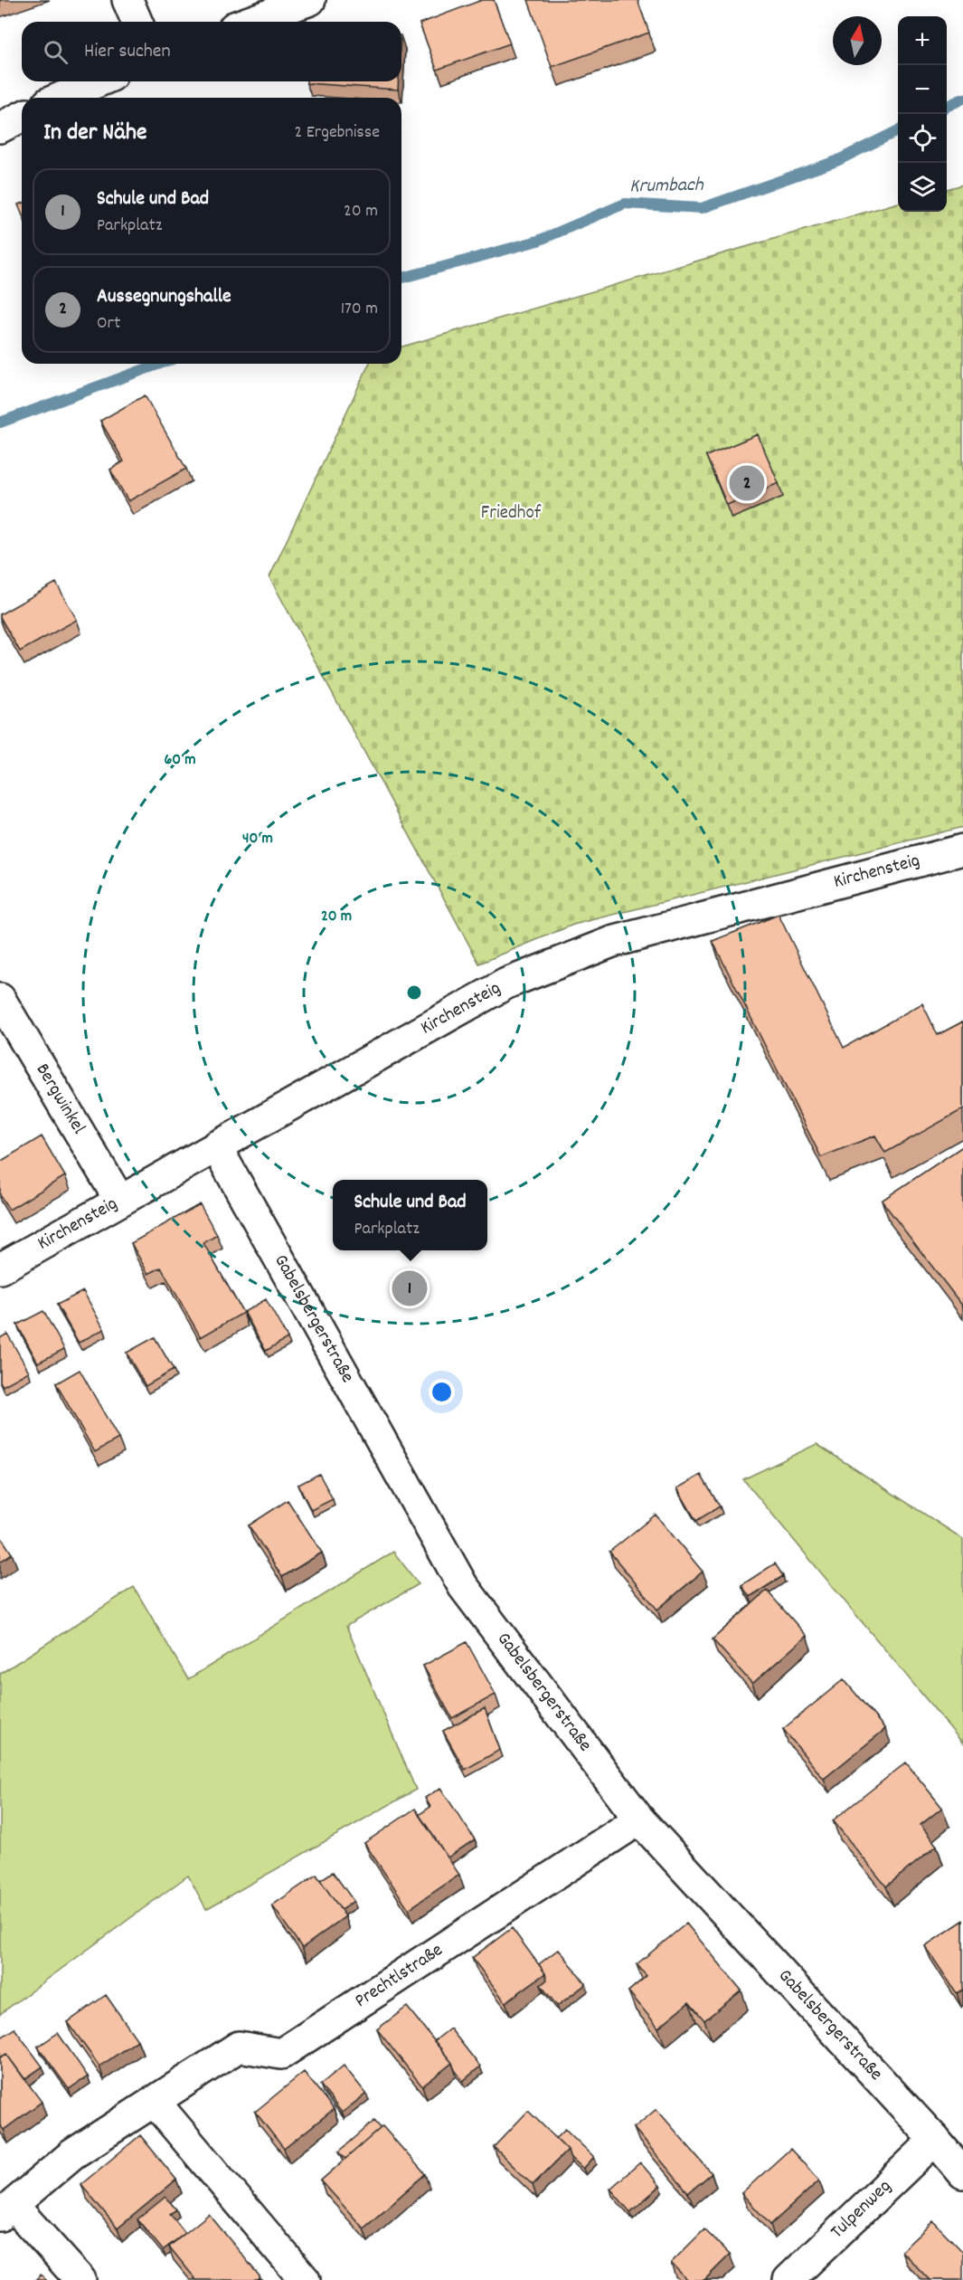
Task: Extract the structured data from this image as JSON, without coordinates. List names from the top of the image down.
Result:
{
  "streets": {
    "street": [
      "Kirchensteig",
      "Bergwinkel",
      "Gabelsbergerstraße",
      "Prechtlstraße",
      "Tulpenweg"
    ]
  },
  "crossings": [
    ["Kirchensteig", "Bergwinkel"],
    ["Kirchensteig", "Gabelsbergerstraße"],
    ["Gabelsbergerstraße", "Prechtlstraße"],
    ["Gabelsbergerstraße", "Tulpenweg"]
  ],
  "water": ["Krumbach"],
  "parks": ["Friedhof"],
  "north": "top",
  "page": {
    "map_buttons": ["+", "−"],
    "search": "Hier suchen",
    "heading": ["In der Nähe", "2 Ergebnisse"],
    "list": [
      {
        "mark": "1",
        "name": "Schule und Bad",
        "note": "Parkplatz",
        "value": "20 m"
      },
      {
        "mark": "2",
        "name": "Aussegnungshalle",
        "note": "Ort",
        "value": "170 m"
      }
    ],
    "pins": ["2", "1"],
    "popup": ["Schule und Bad", "Parkplatz"]
  },
  "rings": ["60 m", "40 m", "20 m"]
}
